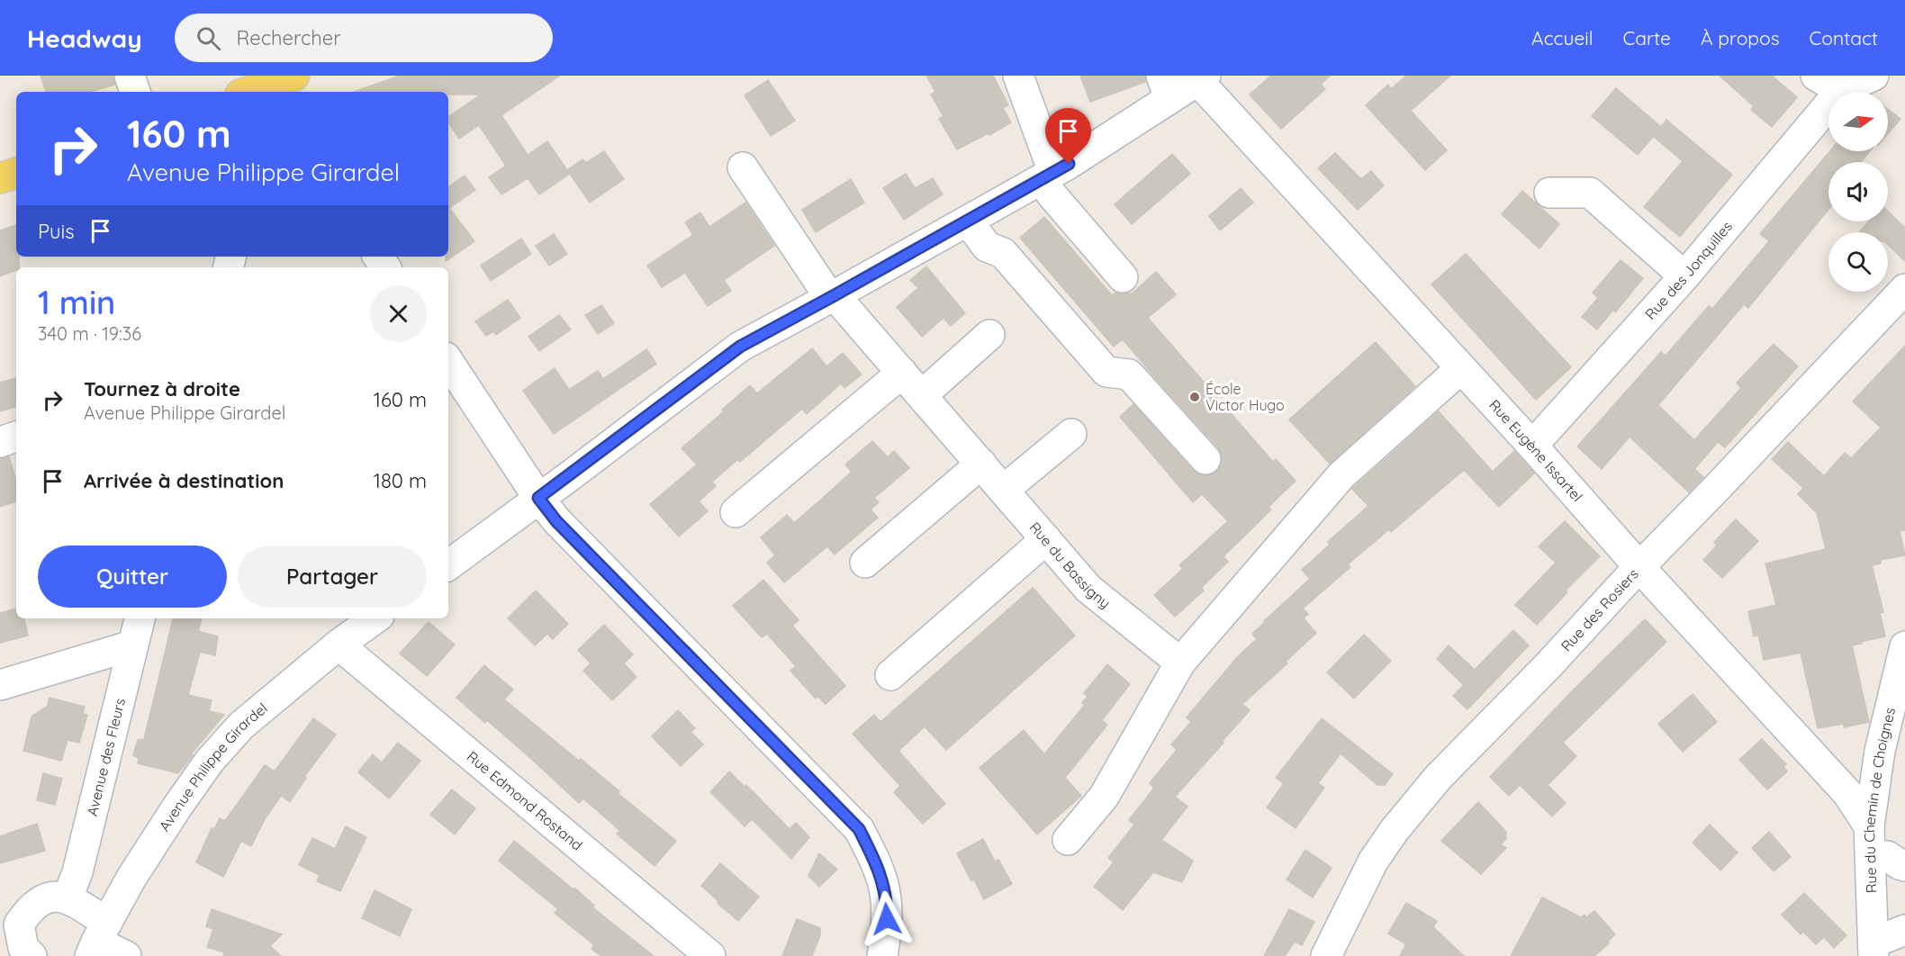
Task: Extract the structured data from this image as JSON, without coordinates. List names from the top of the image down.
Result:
{
  "streets": {
    "street": [
      "Rue des Jonquilles",
      "Rue Eugène Issartel",
      "Rue du Bassigny",
      "Rue des Rosiers",
      "Avenue des Fleurs",
      "Avenue Philippe Girardel",
      "Rue Edmond Rostand",
      "Rue du Chemin de Choignes"
    ]
  },
  "crossings": [
    ["Rue des Jonquilles", "Rue Eugène Issartel"],
    ["Rue Eugène Issartel", "Rue des Rosiers"],
    ["Rue Eugène Issartel", "Rue du Chemin de Choignes"],
    ["Avenue Philippe Girardel", "Rue Edmond Rostand"]
  ],
  "places": ["École Victor Hugo"],
  "north": "right",
  "page": {
    "header": "Headway",
    "search": "Rechercher",
    "nav": [
      "Accueil",
      "Carte",
      "À propos",
      "Contact"
    ],
    "turn": ["160 m", "Avenue Philippe Girardel"],
    "then": "Puis",
    "heading": ["1 min", "340 m · 19:36"],
    "list": [
      {
        "name": "Tournez à droite",
        "note": "Avenue Philippe Girardel",
        "value": "160 m"
      },
      {
        "name": "Arrivée à destination",
        "value": "180 m"
      }
    ],
    "buttons": ["Quitter", "Partager"]
  }
}
